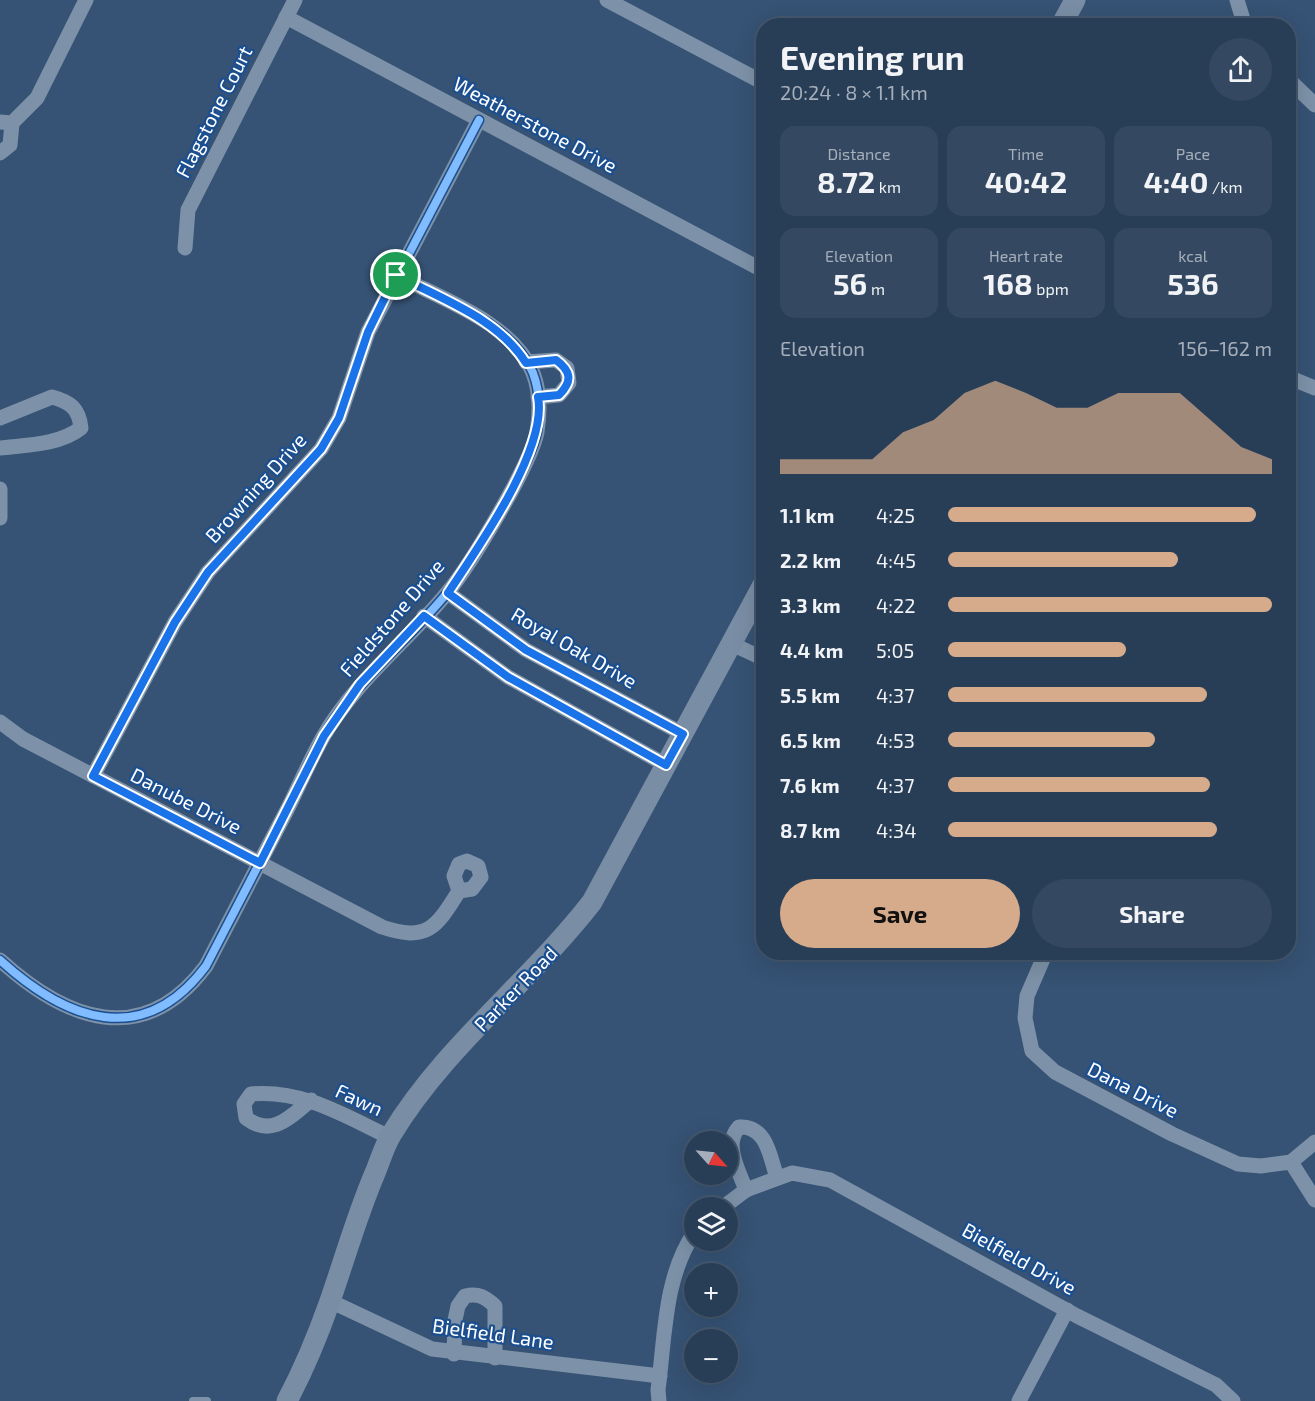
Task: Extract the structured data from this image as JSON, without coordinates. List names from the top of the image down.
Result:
{
  "streets": {
    "main road": ["Parker Road"],
    "street": [
      "Flagstone Court",
      "Weatherstone Drive",
      "Browning Drive",
      "Fieldstone Drive",
      "Royal Oak Drive",
      "Danube Drive",
      "Dana Drive",
      "Fawn",
      "Bielfield Drive",
      "Bielfield Lane"
    ]
  },
  "crossings": [
    ["Flagstone Court", "Weatherstone Drive"],
    ["Weatherstone Drive", "Browning Drive"],
    ["Browning Drive", "Fieldstone Drive"],
    ["Browning Drive", "Danube Drive"],
    ["Fieldstone Drive", "Royal Oak Drive"],
    ["Fieldstone Drive", "Danube Drive"],
    ["Royal Oak Drive", "Parker Road"],
    ["Parker Road", "Fawn"],
    ["Parker Road", "Bielfield Lane"]
  ],
  "north": "bottom right",
  "page": {
    "heading": ["Evening run", "20:24 · 8 × 1.1 km"],
    "stats": [
      ["Distance", "8.72 km"],
      ["Time", "40:42"],
      ["Pace", "4:40 /km"],
      ["Elevation", "56 m"],
      ["Heart rate", "168 bpm"],
      ["kcal", "536"]
    ],
    "chart": ["Elevation", "156–162 m"],
    "list": [
      {
        "name": "1.1 km",
        "note": "4:25"
      },
      {
        "name": "2.2 km",
        "note": "4:45"
      },
      {
        "name": "3.3 km",
        "note": "4:22"
      },
      {
        "name": "4.4 km",
        "note": "5:05"
      },
      {
        "name": "5.5 km",
        "note": "4:37"
      },
      {
        "name": "6.5 km",
        "note": "4:53"
      },
      {
        "name": "7.6 km",
        "note": "4:37"
      },
      {
        "name": "8.7 km",
        "note": "4:34"
      }
    ],
    "buttons": ["Save", "Share"],
    "map_buttons": ["+", "−"]
  }
}
